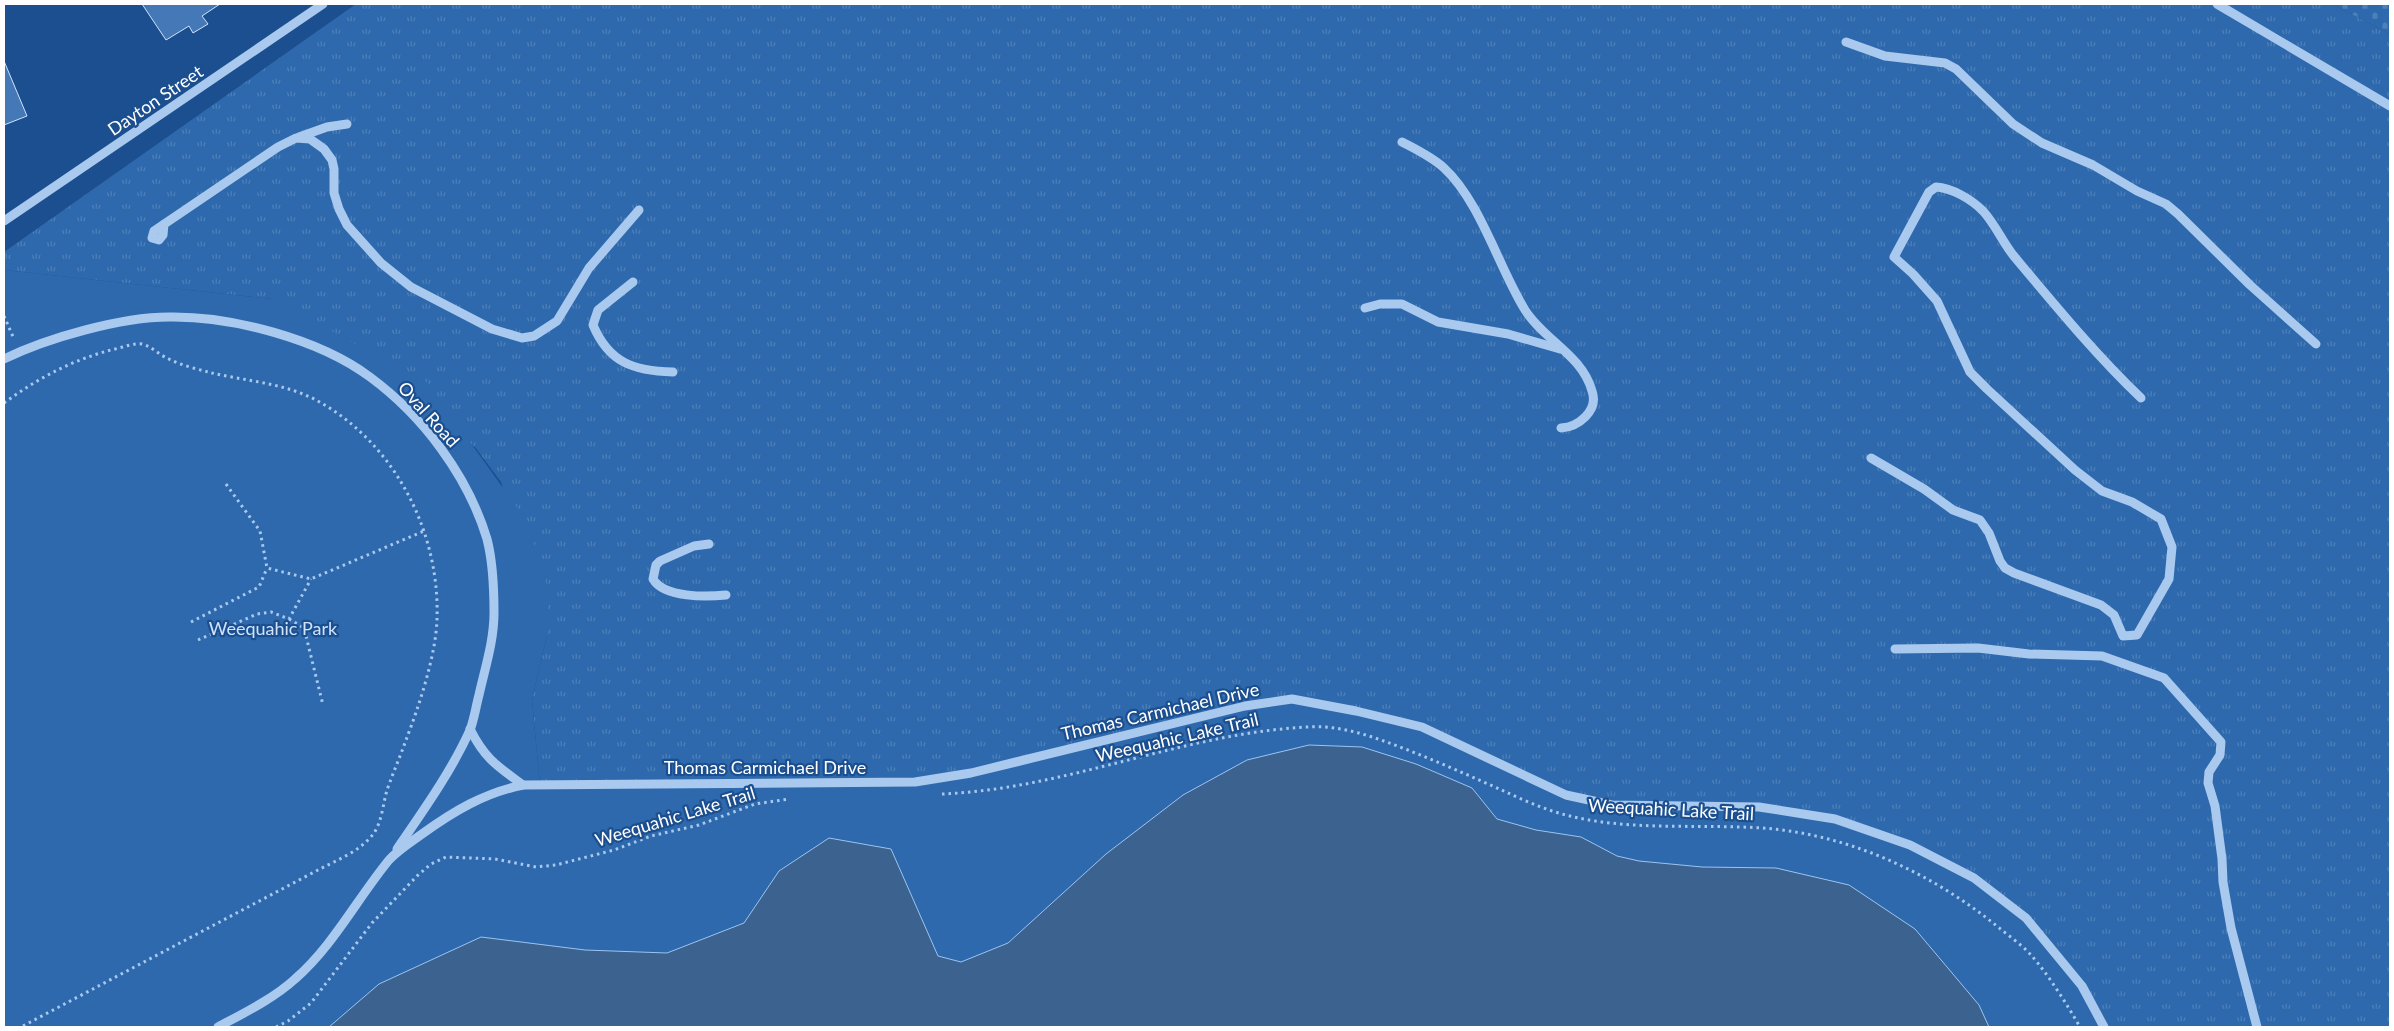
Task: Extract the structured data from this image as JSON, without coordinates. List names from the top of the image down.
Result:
{
  "streets": {
    "street": ["Dayton Street", "Oval Road", "Thomas Carmichael Drive"],
    "path": ["Weequahic Lake Trail"]
  },
  "crossings": [
    ["Oval Road", "Thomas Carmichael Drive"]
  ],
  "parks": ["Weequahic Park"]
}
